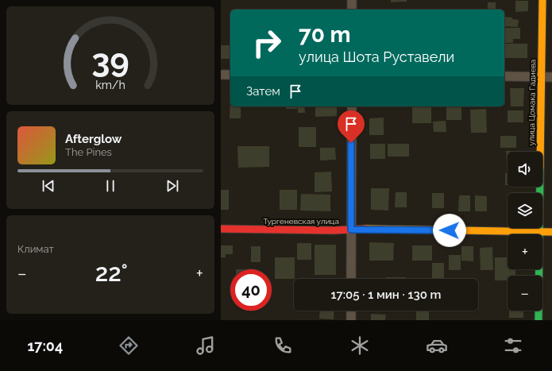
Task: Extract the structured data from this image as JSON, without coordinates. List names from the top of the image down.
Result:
{
  "streets": {
    "street": ["улица Цомака Гадиева", "Тургеневская улица"]
  },
  "crossings": [
    ["улица Цомака Гадиева", "Тургеневская улица"]
  ],
  "page": {
    "turn": ["70 m", "улица Шота Руставели"],
    "then": "Затем",
    "song": ["Afterglow", "The Pines"],
    "map_buttons": ["+", "−"],
    "tile": "Климат",
    "heat": ["−", "22°", "+"],
    "limit": "40",
    "trip": "17:05 · 1 мин · 130 m",
    "tabs": "17:04",
    "gauge": ["39", "km/h"]
  }
}
